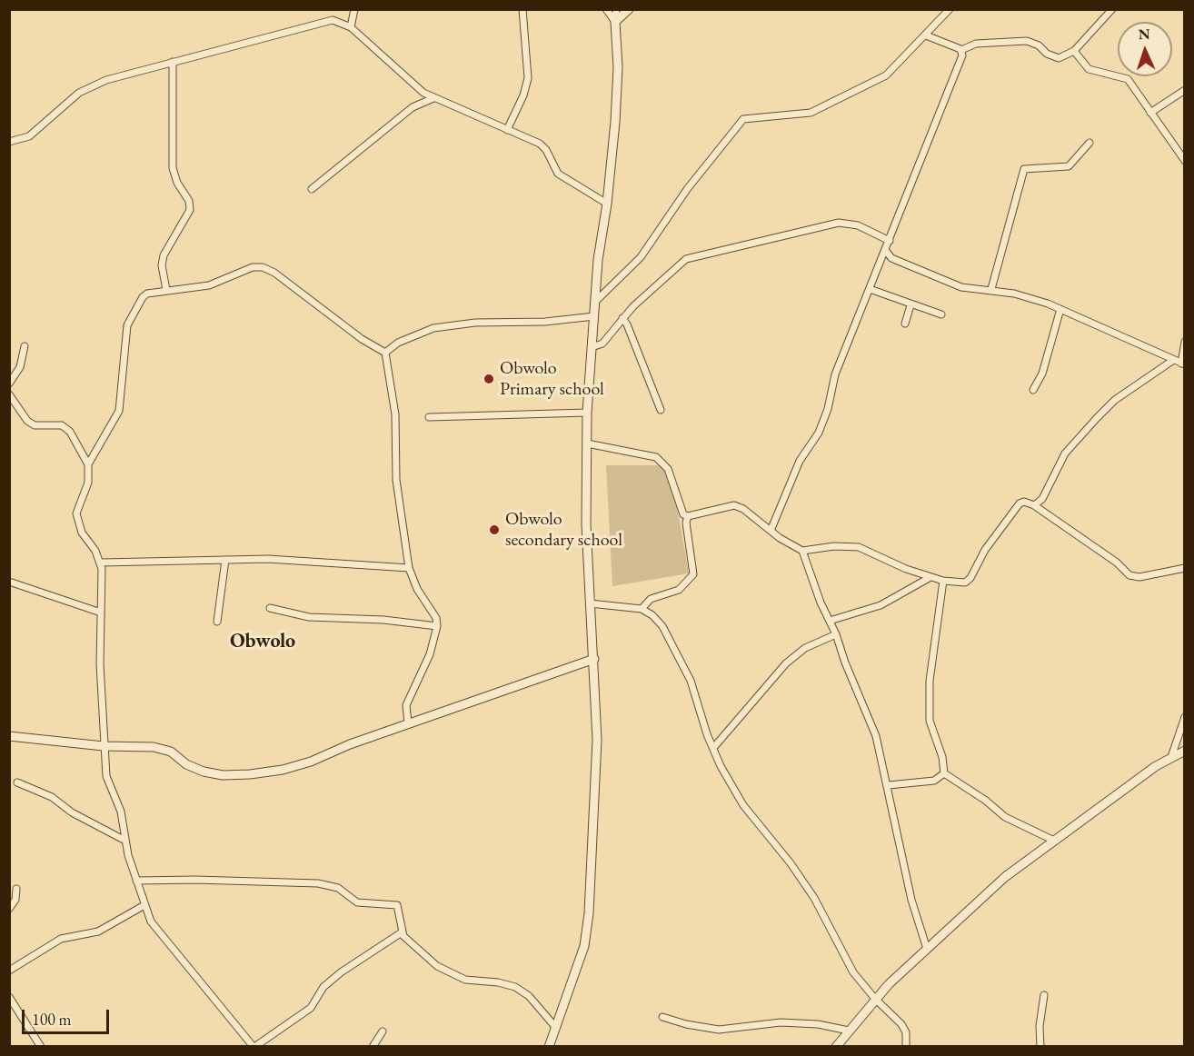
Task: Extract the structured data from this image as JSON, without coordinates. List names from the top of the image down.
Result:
{
  "districts": ["Obwolo"],
  "places": ["Obwolo Primary school", "Obwolo secondary school"],
  "scale_bar": "100 m",
  "north": "top"
}
